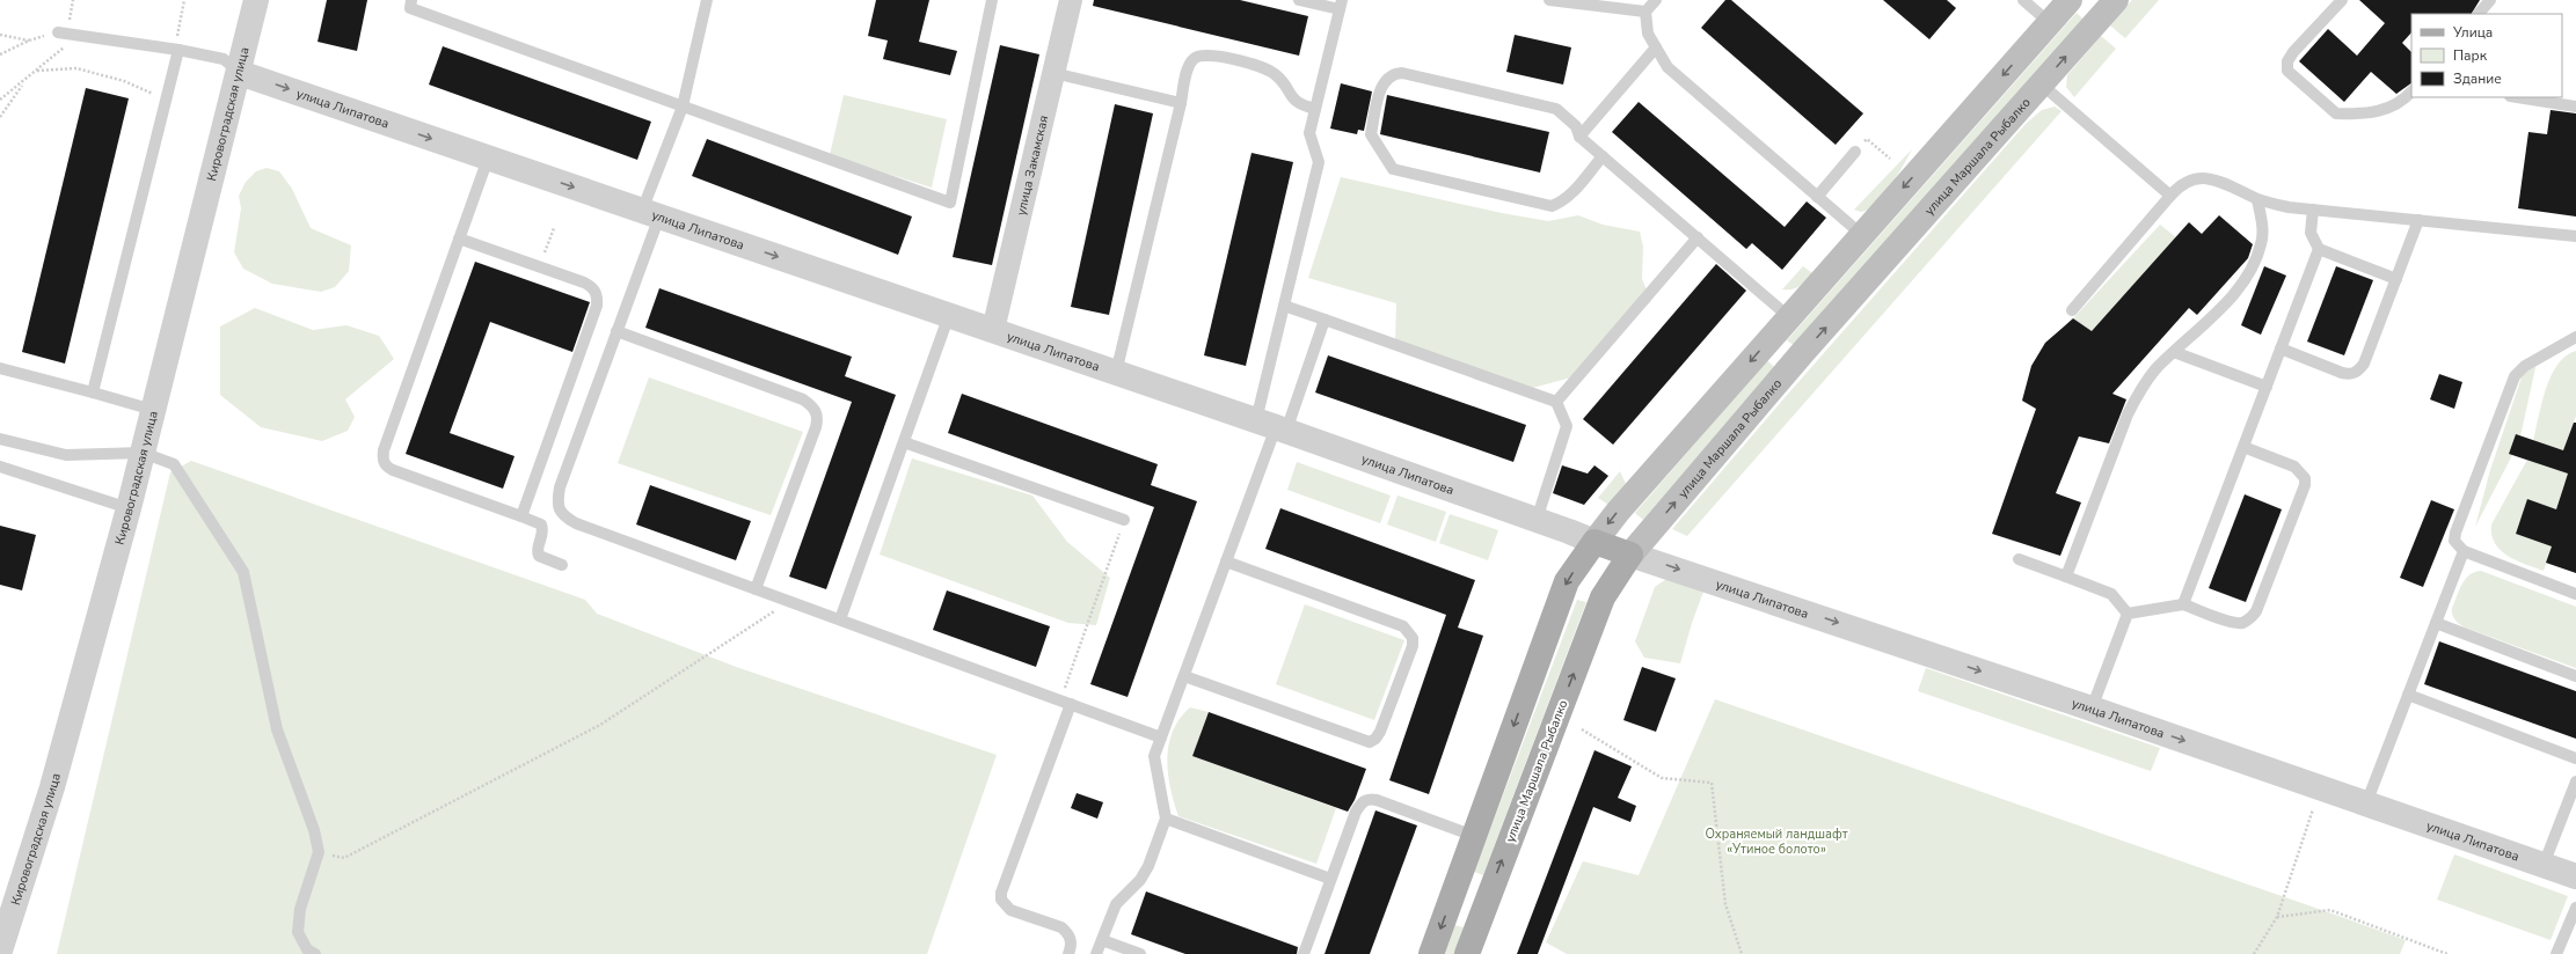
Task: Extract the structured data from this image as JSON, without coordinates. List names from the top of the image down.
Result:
{
  "streets": {
    "main road": ["улица Липатова", "улица Маршала Рыбалко"],
    "street": ["Кировоградская улица", "улица Закамская"]
  },
  "crossings": [
    ["улица Липатова", "Кировоградская улица"],
    ["улица Липатова", "улица Маршала Рыбалко"],
    ["улица Липатова", "улица Закамская"]
  ],
  "one_way": ["улица Липатова"],
  "parks": ["Охраняемый ландшафт «Утиное болото»"],
  "legend": ["Улица", "Парк", "Здание"]
}
